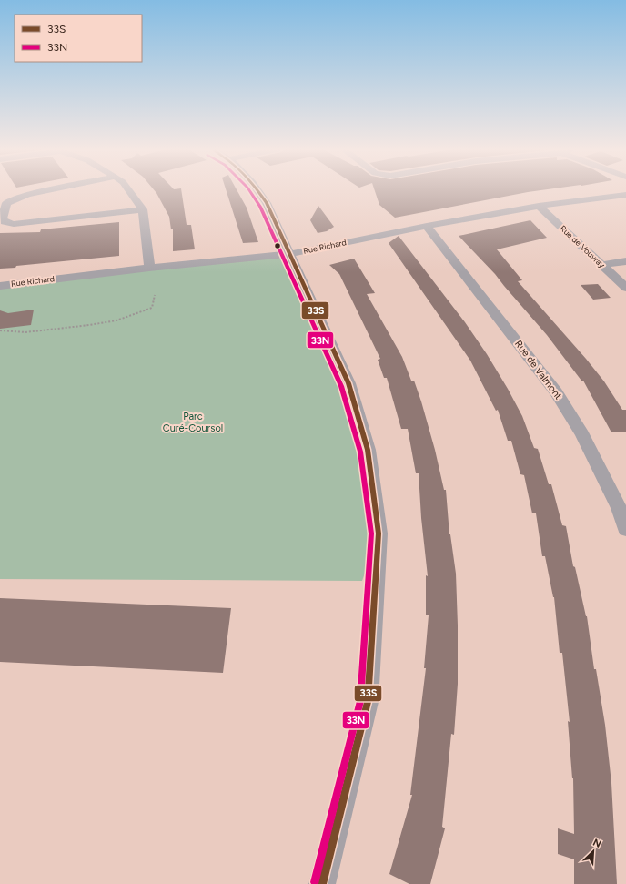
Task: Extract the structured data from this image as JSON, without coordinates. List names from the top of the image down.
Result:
{
  "streets": {
    "street": ["Rue Richard", "Rue de Vouvray", "Rue de Valmont"]
  },
  "crossings": [
    ["Rue Richard", "Rue de Vouvray"],
    ["Rue Richard", "Rue de Valmont"]
  ],
  "parks": ["Parc Curé-Coursol"],
  "lines": ["transit line 33S", "transit line 33N"],
  "legend": ["33S", "33N"],
  "north": "top right"
}
